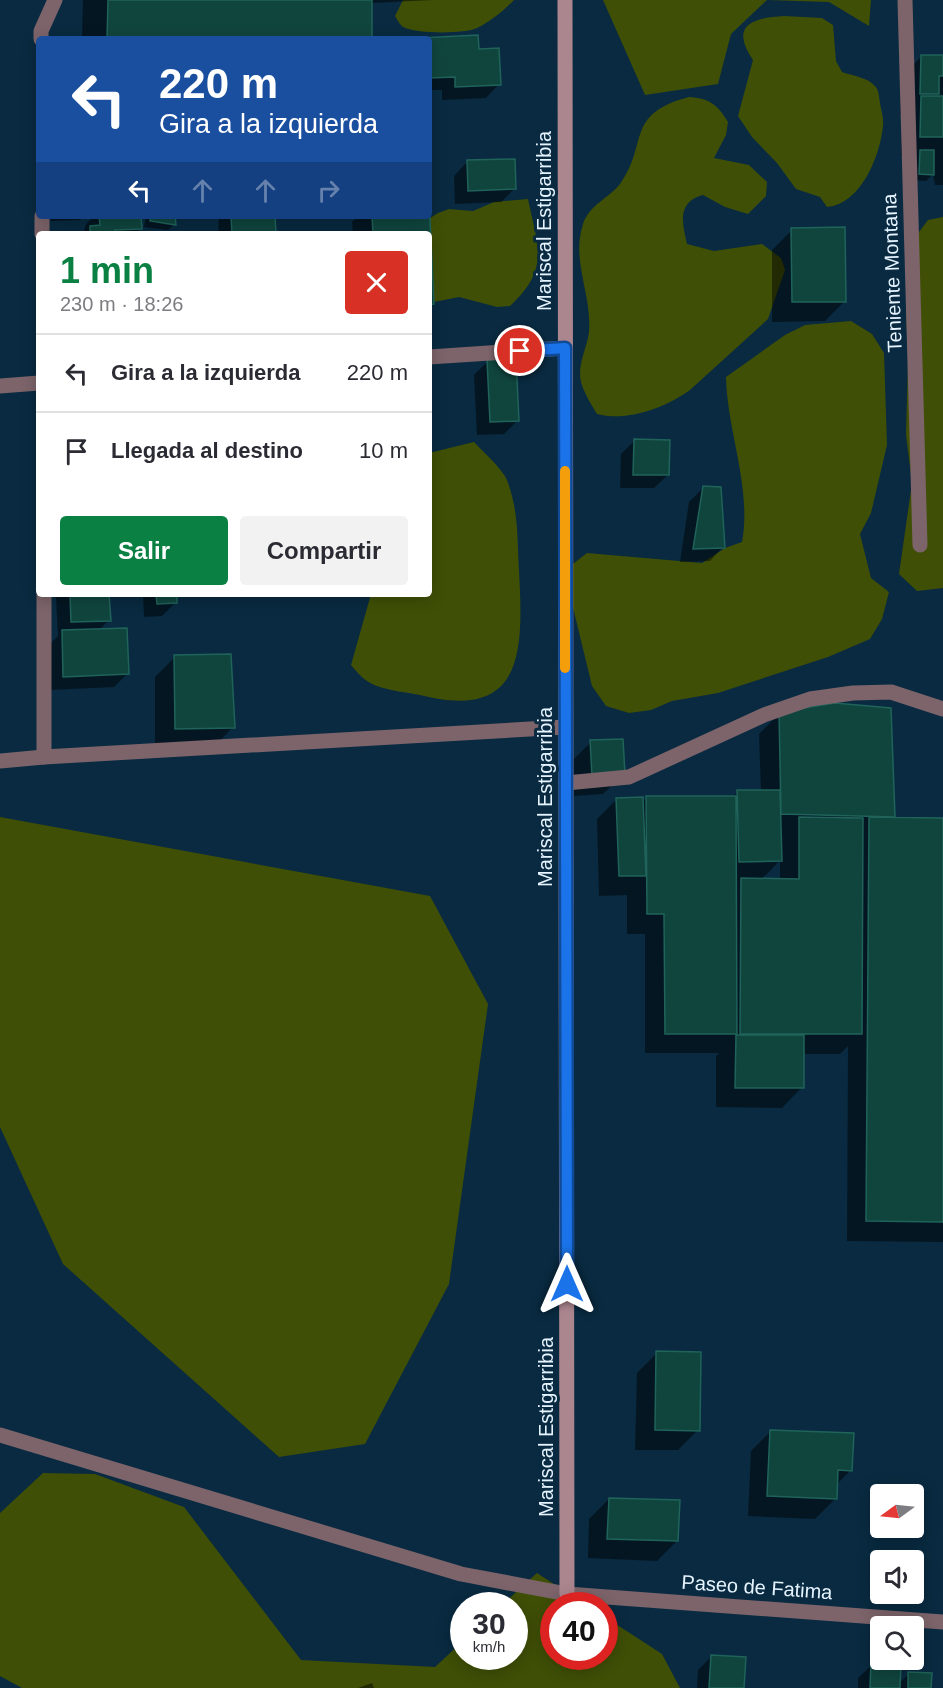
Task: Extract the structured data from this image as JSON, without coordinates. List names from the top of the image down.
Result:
{
  "streets": {
    "street": ["Mariscal Estigarribia", "Teniente Montana", "Paseo de Fatima"]
  },
  "north": "left",
  "page": {
    "turn": ["220 m", "Gira a la izquierda"],
    "heading": ["1 min", "230 m · 18:26"],
    "list": [
      {
        "name": "Gira a la izquierda",
        "value": "220 m"
      },
      {
        "name": "Llegada al destino",
        "value": "10 m"
      }
    ],
    "buttons": ["Salir", "Compartir"],
    "speed": "30 km/h",
    "limit": "40"
  }
}
